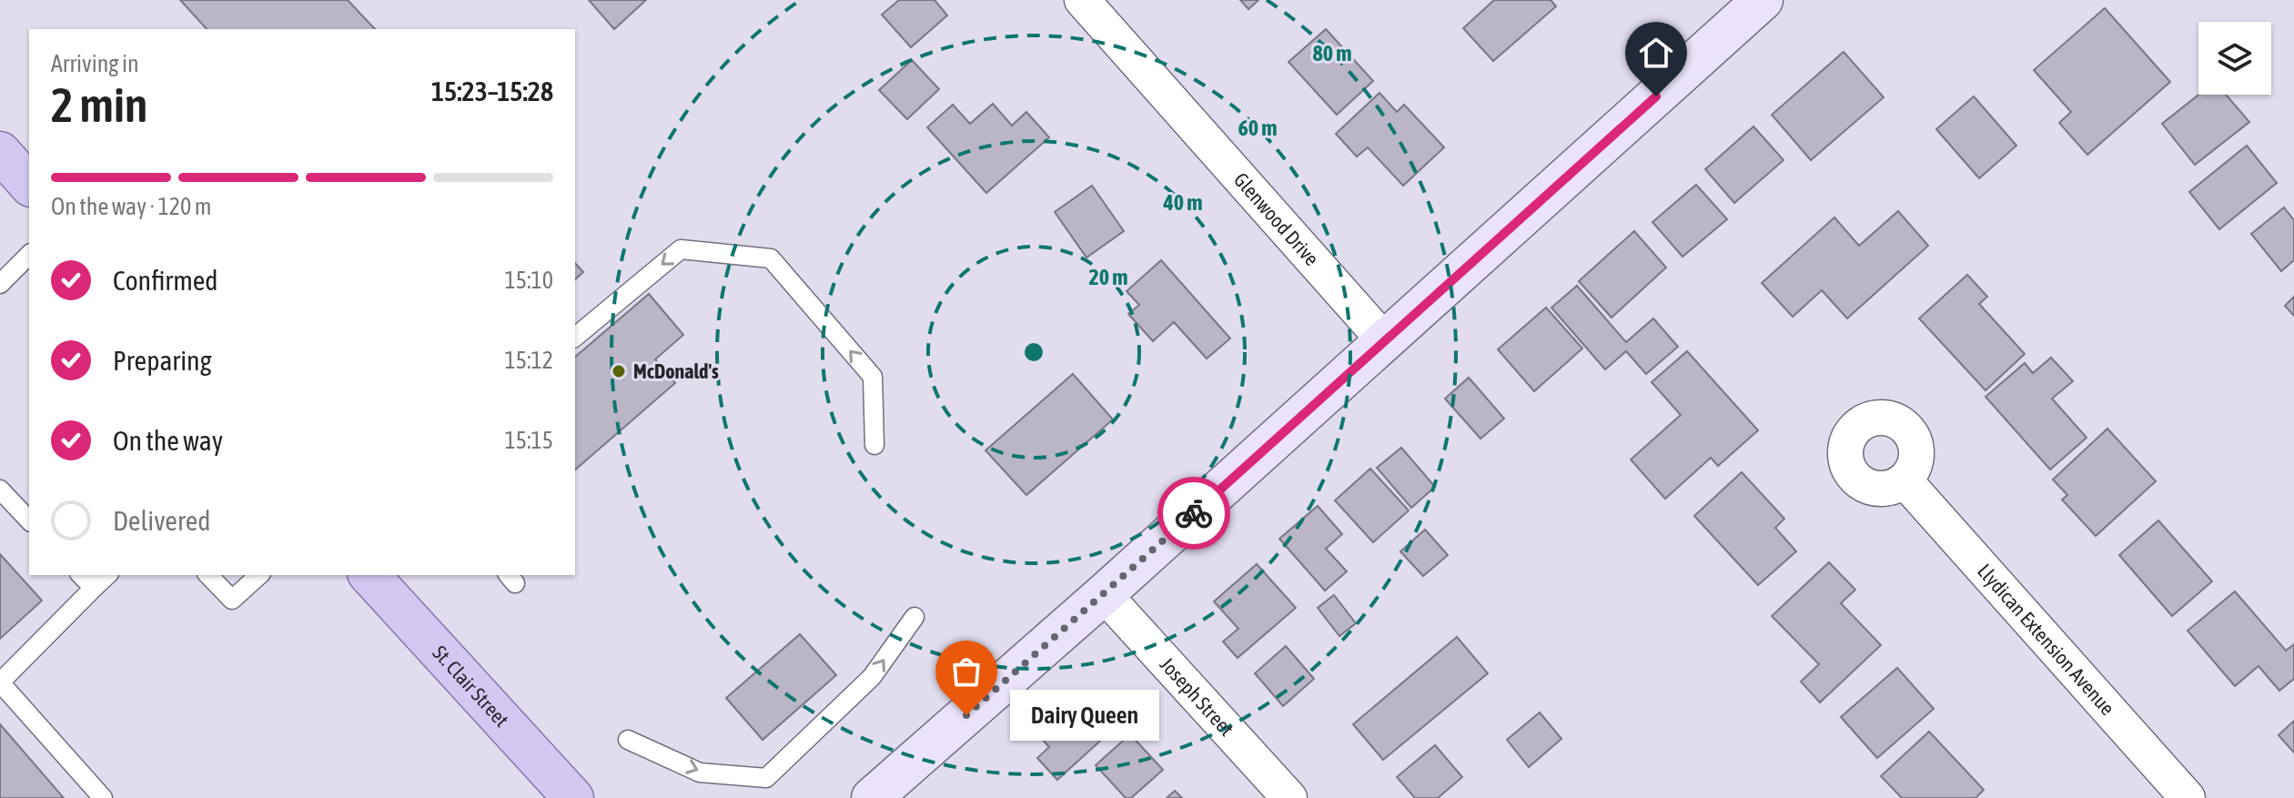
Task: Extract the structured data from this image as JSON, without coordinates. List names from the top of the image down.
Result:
{
  "streets": {
    "main road": ["St. Clair Street"],
    "street": ["Glenwood Drive", "Llydican Extension Avenue", "Joseph Street"]
  },
  "places": ["McDonald's", "Dairy Queen"],
  "page": {
    "heading": ["2 min", "Arriving in", "15:23–15:28"],
    "bar": "On the way · 120 m",
    "list": [
      ["Confirmed", "15:10"],
      ["Preparing", "15:12"],
      ["On the way", "15:15"],
      "Delivered"
    ],
    "bubble": "Dairy Queen"
  },
  "rings": [
    "80 m",
    "60 m",
    "40 m",
    "20 m"
  ]
}
